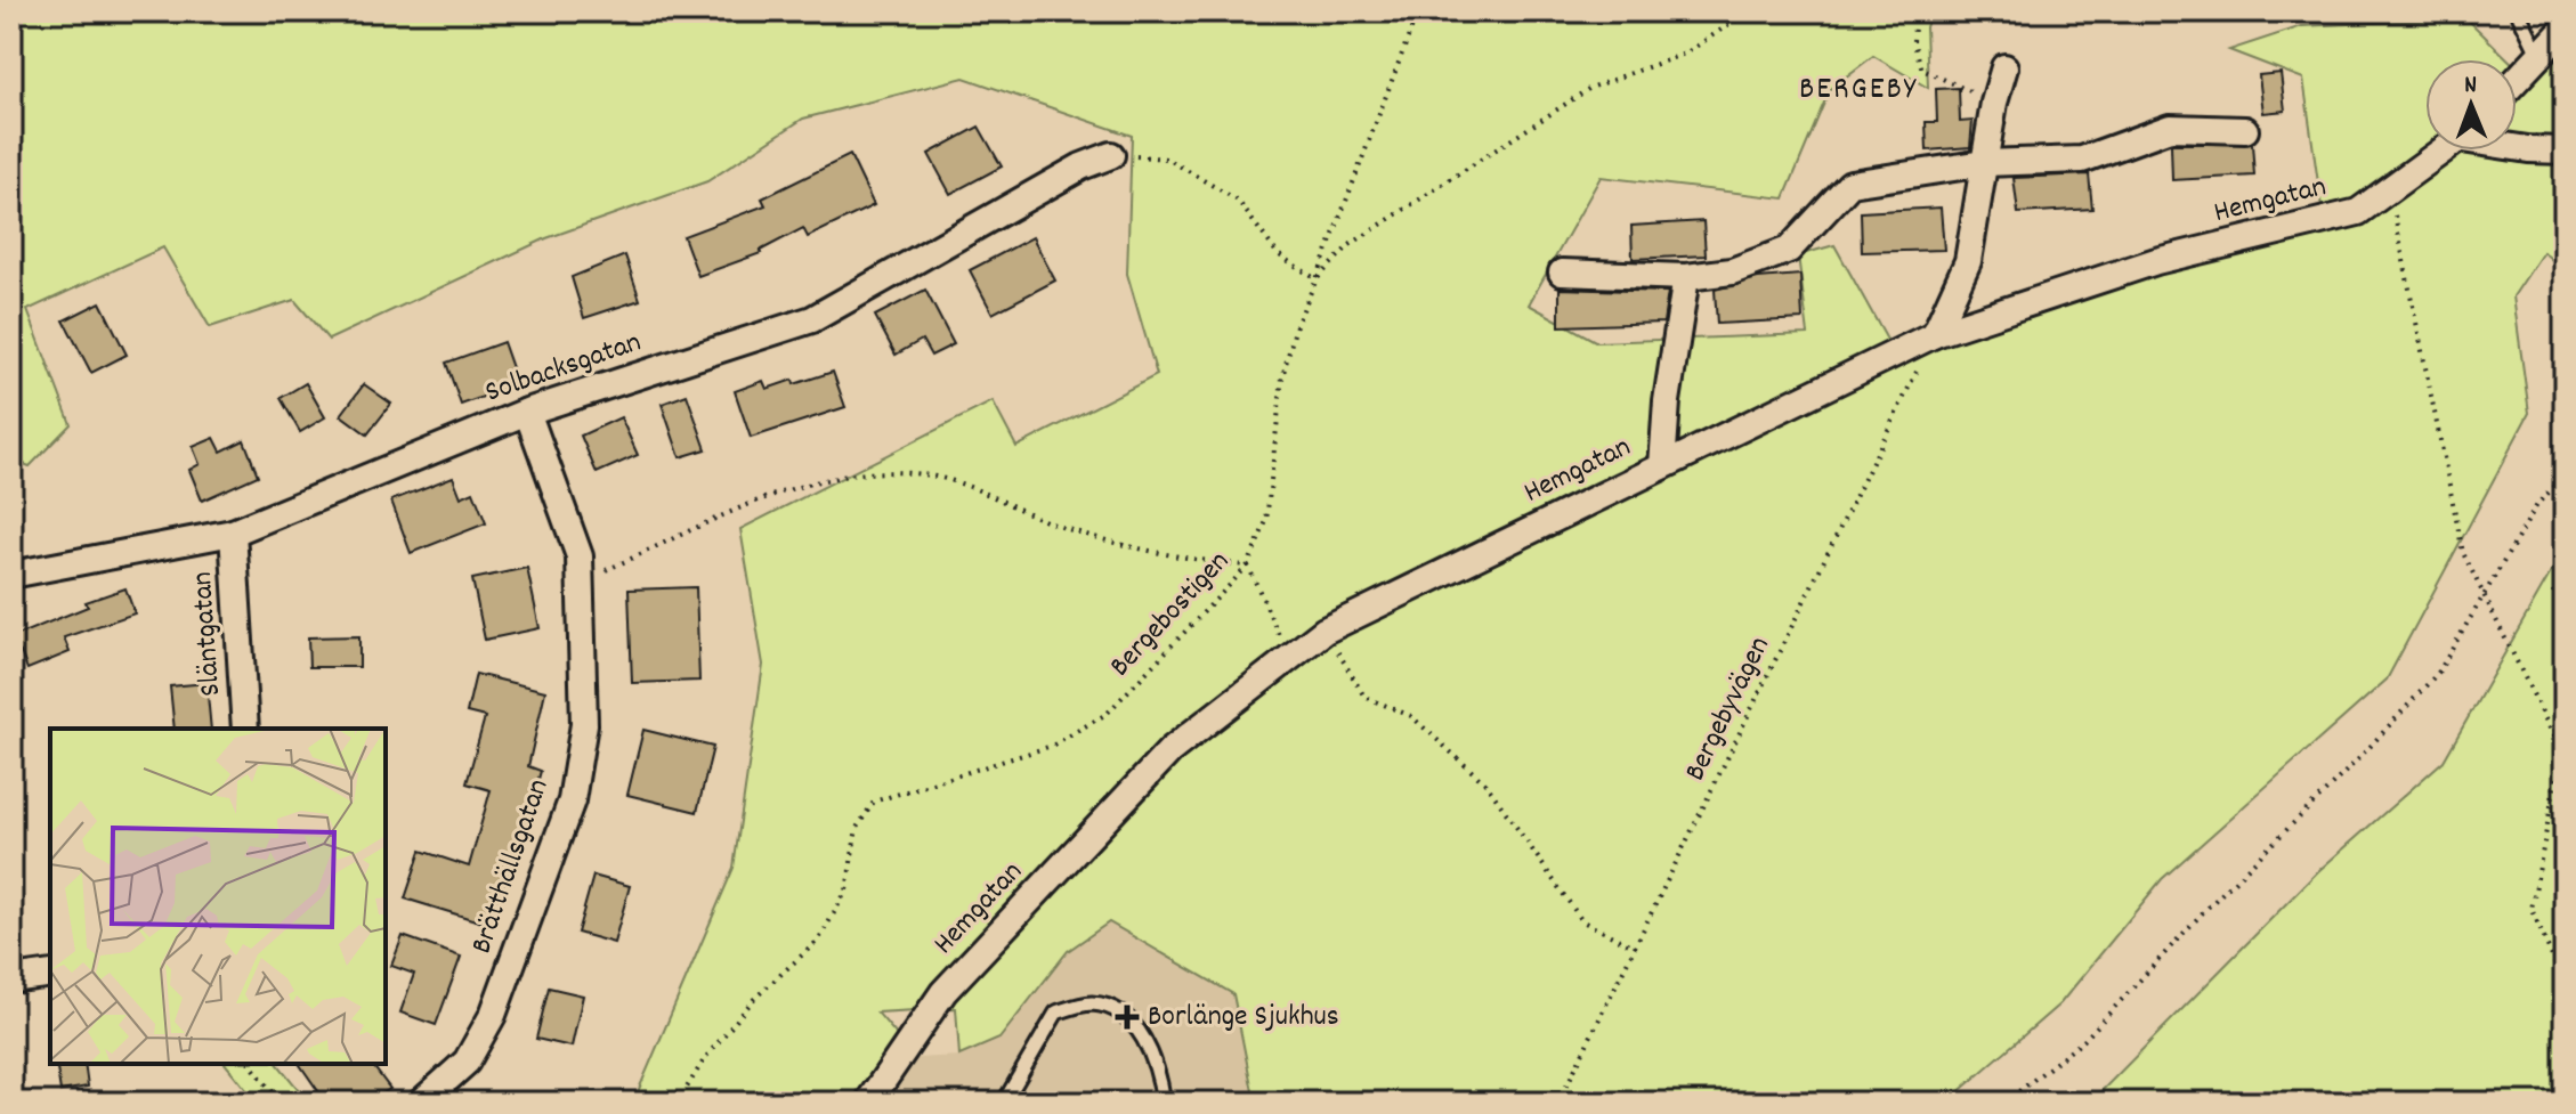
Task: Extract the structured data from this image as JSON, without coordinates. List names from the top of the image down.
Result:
{
  "streets": {
    "street": [
      "Hemgatan",
      "Solbacksgatan",
      "Släntgatan",
      "Brätthällsgatan"
    ],
    "path": ["Bergebostigen", "Bergebyvägen"]
  },
  "crossings": [
    ["Hemgatan", "Bergebyvägen"],
    ["Solbacksgatan", "Släntgatan"],
    ["Solbacksgatan", "Brätthällsgatan"]
  ],
  "districts": ["BERGEBY"],
  "places": {
    "health": ["Borlänge Sjukhus"]
  },
  "north": "top"
}
